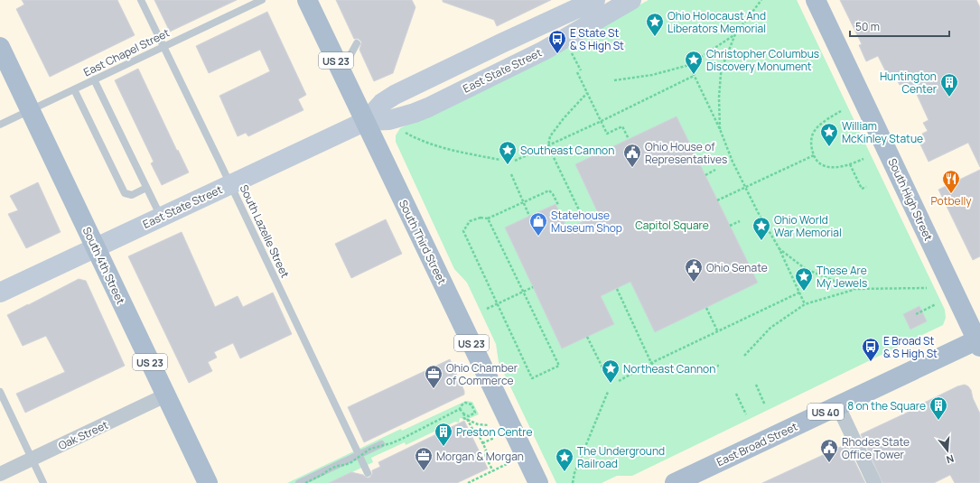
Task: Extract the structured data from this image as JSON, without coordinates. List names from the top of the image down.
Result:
{
  "streets": {
    "main road": [
      "US 23",
      "South High Street",
      "South Third Street",
      "South 4th Street",
      "US 40",
      "East Broad Street"
    ],
    "street": ["East State Street", "Oak Street"],
    "lane": ["East Chapel Street", "South Lazelle Street"]
  },
  "crossings": [
    ["East Chapel Street", "South Lazelle Street"],
    ["East Chapel Street", "South 4th Street"],
    ["East State Street", "South Lazelle Street"],
    ["East State Street", "South Third Street"],
    ["East State Street", "South 4th Street"],
    ["South High Street", "East Broad Street"],
    ["South 4th Street", "Oak Street"]
  ],
  "parks": ["Capitol Square"],
  "places": {
    "place": [
      "Ohio Holocaust And Liberators Memorial",
      "Christopher Columbus Discovery Monument",
      "William McKinley Statue",
      "Southeast Cannon",
      "Ohio World War Memorial",
      "These Are My Jewels",
      "Northeast Cannon",
      "The Underground Railroad"
    ],
    "bus stop": ["E State St & S High St", "E Broad St & S High St"],
    "building": ["Huntington Center", "8 on the Square", "Preston Centre"],
    "public building": ["Ohio House of Representatives", "Ohio Senate", "Rhodes State Office Tower"],
    "restaurant": ["Potbelly"],
    "shop": ["Statehouse Museum Shop"],
    "office": ["Ohio Chamber of Commerce", "Morgan & Morgan"]
  },
  "scale_bar": "50 m",
  "north": "bottom"
}
